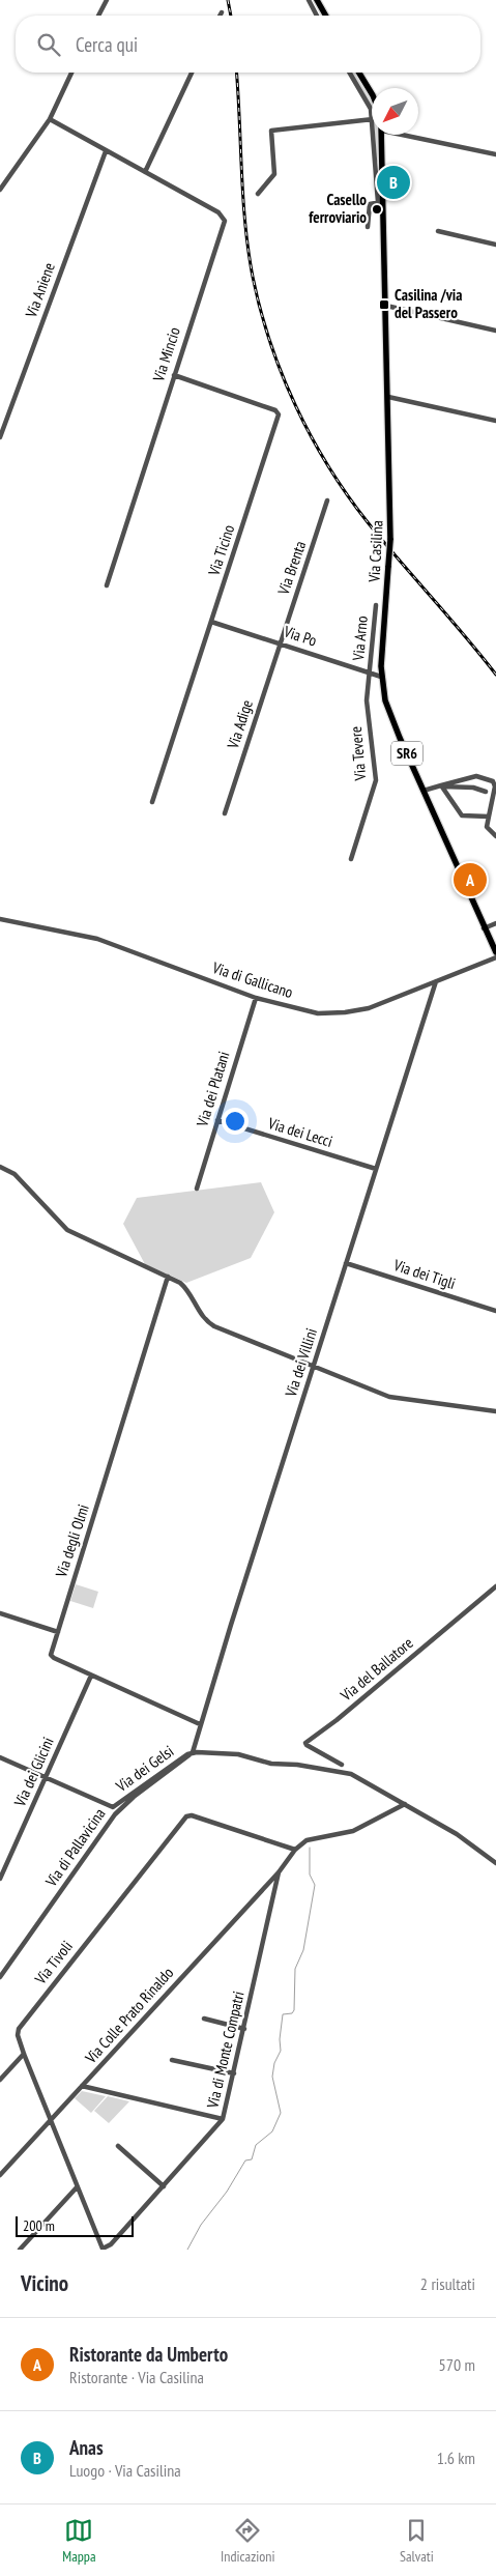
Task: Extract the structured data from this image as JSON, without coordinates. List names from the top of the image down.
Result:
{
  "streets": {
    "main road": ["Via Casilina", "SR6"],
    "street": [
      "Via Aniene",
      "Via Mincio",
      "Via Ticino",
      "Via Brenta",
      "Via Po",
      "Via Arno",
      "Via Adige",
      "Via Tevere",
      "Via di Gallicano",
      "Via dei Platani",
      "Via dei Lecci",
      "Via dei Tigli",
      "Via dei Villini",
      "Via degli Olmi",
      "Via del Ballatore",
      "Via dei Gelsi",
      "Via dei Glicini",
      "Via di Pallavicina",
      "Via Tivoli",
      "Via Colle Prato Rinaldo",
      "Via di Monte Compatri"
    ]
  },
  "crossings": [
    ["Via Aniene", "Via Mincio"],
    ["Via Mincio", "Via Ticino"],
    ["Via Ticino", "Via Po"],
    ["Via Casilina", "Via Po"],
    ["Via Brenta", "Via Po"],
    ["Via Brenta", "Via Adige"],
    ["Via Po", "Via Arno"],
    ["Via Po", "Via Adige"],
    ["Via Po", "Via Tevere"],
    ["Via Arno", "Via Tevere"],
    ["Via di Gallicano", "Via dei Platani"],
    ["Via di Gallicano", "Via dei Villini"],
    ["Via dei Platani", "Via dei Lecci"],
    ["Via dei Lecci", "Via dei Villini"],
    ["Via dei Tigli", "Via dei Villini"],
    ["Via dei Villini", "Via degli Olmi"],
    ["Via dei Villini", "Via dei Gelsi"],
    ["Via dei Villini", "Via di Pallavicina"],
    ["Via degli Olmi", "Via dei Glicini"],
    ["Via dei Gelsi", "Via dei Glicini"],
    ["Via dei Gelsi", "Via di Pallavicina"],
    ["Via Tivoli", "Via Colle Prato Rinaldo"],
    ["Via Tivoli", "Via di Monte Compatri"],
    ["Via Colle Prato Rinaldo", "Via di Monte Compatri"]
  ],
  "places": {
    "other": ["Casello ferroviario"],
    "transit": ["Casilina /via del Passero"]
  },
  "scale_bar": "200 m",
  "north": "bottom left",
  "page": {
    "search": "Cerca qui",
    "pins": ["B", "A"],
    "scale": "200 m",
    "heading": ["Vicino", "2 risultati"],
    "list": [
      {
        "mark": "A",
        "name": "Ristorante da Umberto",
        "note": "Ristorante · Via Casilina",
        "value": "570 m"
      },
      {
        "mark": "B",
        "name": "Anas",
        "note": "Luogo · Via Casilina",
        "value": "1.6 km"
      }
    ],
    "nav": ["Mappa", "Indicazioni", "Salvati"]
  }
}
